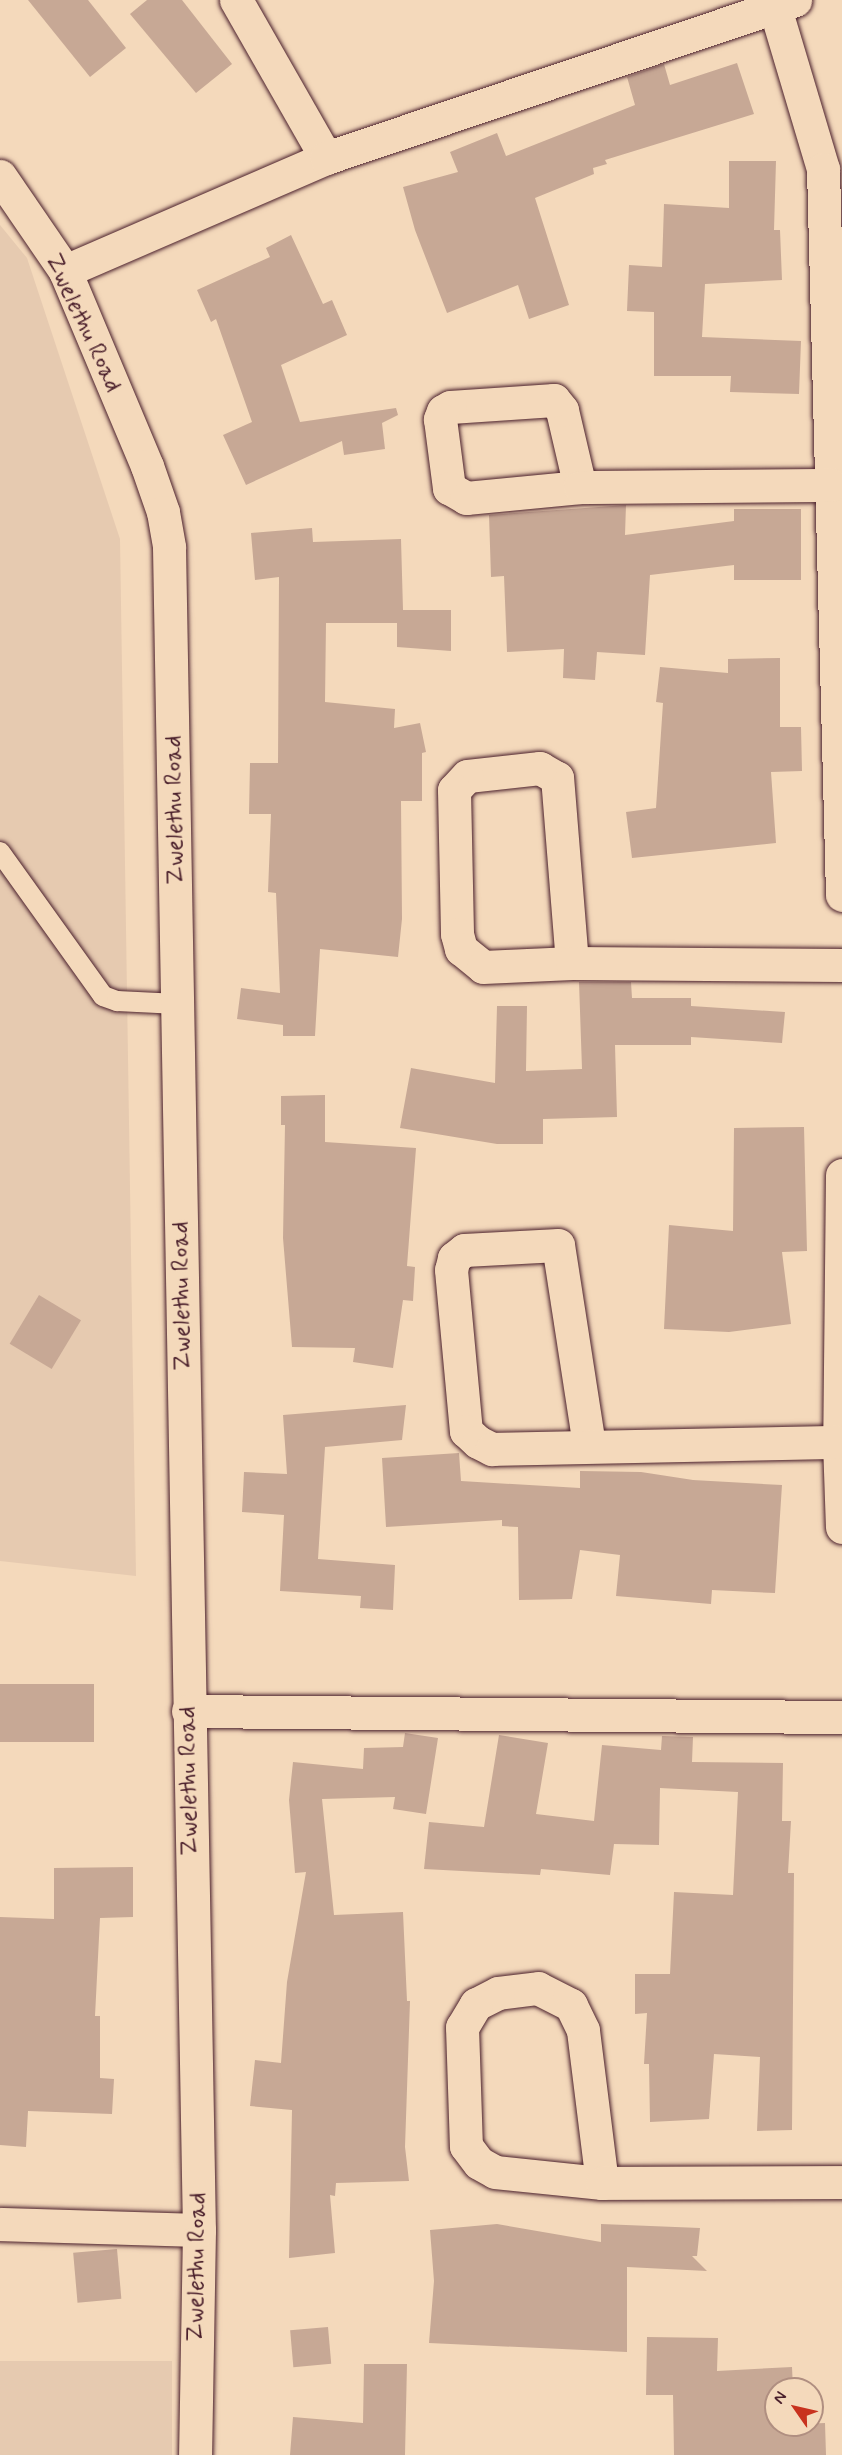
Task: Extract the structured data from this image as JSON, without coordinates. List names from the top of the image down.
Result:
{
  "streets": {
    "street": ["Zwelethu Road"]
  },
  "north": "top left"
}
